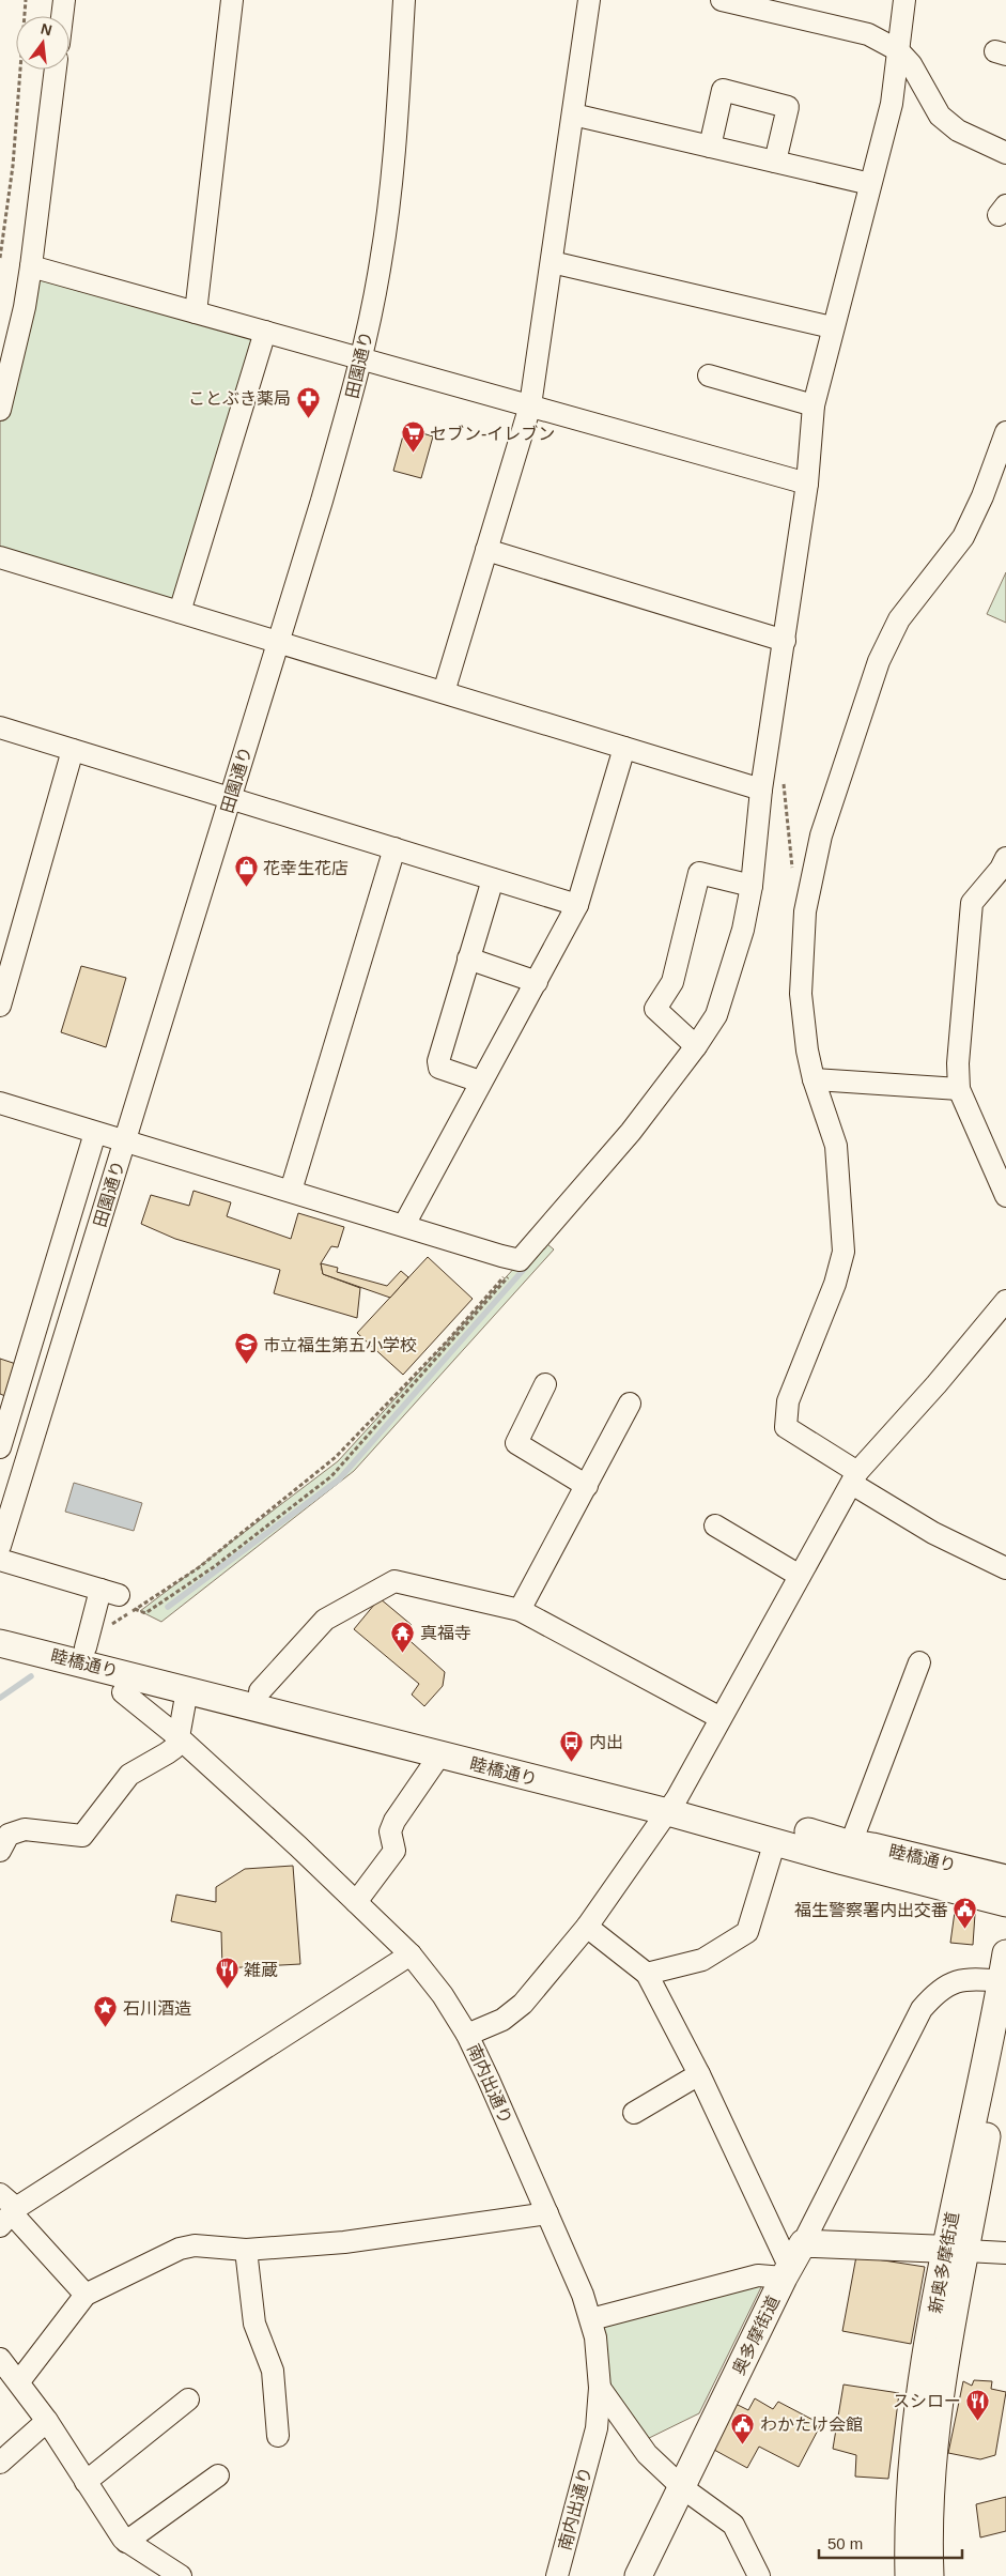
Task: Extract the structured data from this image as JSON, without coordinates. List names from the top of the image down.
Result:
{
  "streets": {
    "main road": ["睦橋通り", "新奥多摩街道", "奥多摩街道"],
    "street": ["田園通り", "南内出通り"]
  },
  "places": {
    "pharmacy": ["ことぶき薬局"],
    "supermarket": ["セブン-イレブン"],
    "shop": ["花幸生花店"],
    "school or university": ["市立福生第五小学校"],
    "temple": ["真福寺"],
    "bus stop": ["内出"],
    "public building": ["福生警察署内出交番", "わかたけ会館"],
    "restaurant": ["雑蔵", "スシロー"],
    "place": ["石川酒造"]
  },
  "scale_bar": "50 m",
  "north": "top"
}
